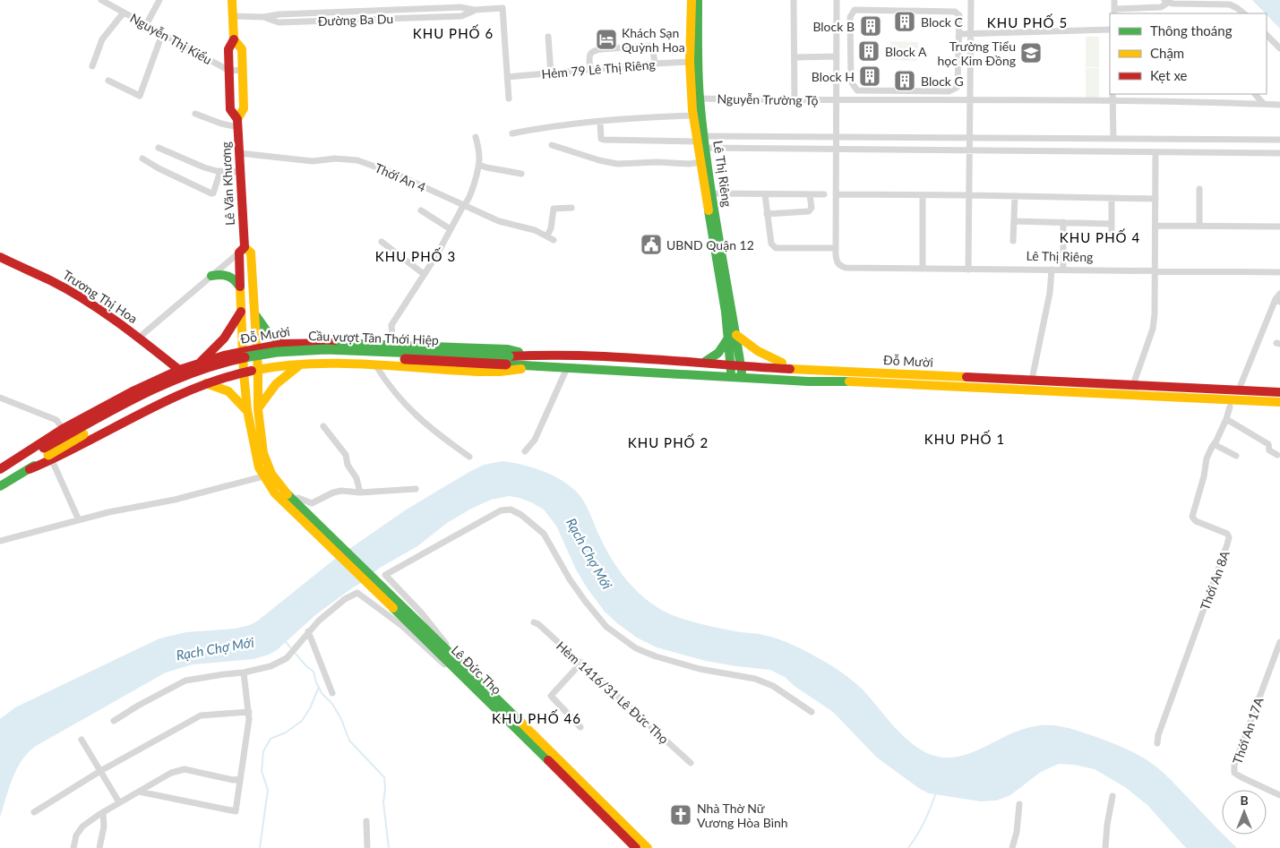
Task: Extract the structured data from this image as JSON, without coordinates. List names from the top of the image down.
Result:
{
  "streets": {
    "main road": [
      "Lê Thị Riêng",
      "Lê Văn Khương",
      "Trương Thị Hoa",
      "Đỗ Mười",
      "Cầu vượt Tân Thới Hiệp",
      "Lê Đức Thọ"
    ],
    "street": [
      "Đường Ba Du",
      "Nguyễn Thị Kiểu",
      "Hẻm 79 Lê Thị Riêng",
      "Nguyễn Trường Tộ",
      "Thới An 4",
      "Thới An 8A",
      "Hẻm 1416/31 Lê Đức Thọ",
      "Thới An 17A"
    ]
  },
  "crossings": [
    ["Đường Ba Du", "Hẻm 79 Lê Thị Riêng"],
    ["Đường Ba Du", "Lê Văn Khương"],
    ["Nguyễn Thị Kiểu", "Lê Văn Khương"],
    ["Hẻm 79 Lê Thị Riêng", "Lê Thị Riêng"],
    ["Nguyễn Trường Tộ", "Lê Thị Riêng"],
    ["Lê Thị Riêng", "Đỗ Mười"],
    ["Thới An 4", "Lê Văn Khương"],
    ["Lê Văn Khương", "Đỗ Mười"],
    ["Trương Thị Hoa", "Đỗ Mười"],
    ["Đỗ Mười", "Cầu vượt Tân Thới Hiệp"],
    ["Đỗ Mười", "Thới An 8A"]
  ],
  "districts": [
    "KHU PHỐ 5",
    "KHU PHỐ 6",
    "KHU PHỐ 4",
    "KHU PHỐ 3",
    "KHU PHỐ 1",
    "KHU PHỐ 2",
    "KHU PHỐ 46"
  ],
  "water": ["Rạch Chợ Mới"],
  "places": {
    "building": [
      "Block C",
      "Block B",
      "Block A",
      "Block H",
      "Block G"
    ],
    "hotel": ["Khách Sạn Quỳnh Hoa"],
    "school or university": ["Trường Tiểu học Kim Đồng"],
    "public building": ["UBND Quận 12"],
    "church": ["Nhà Thờ Nữ Vương Hòa Bình"]
  },
  "legend": ["Thông thoáng", "Chậm", "Kẹt xe"],
  "north": "top"
}
